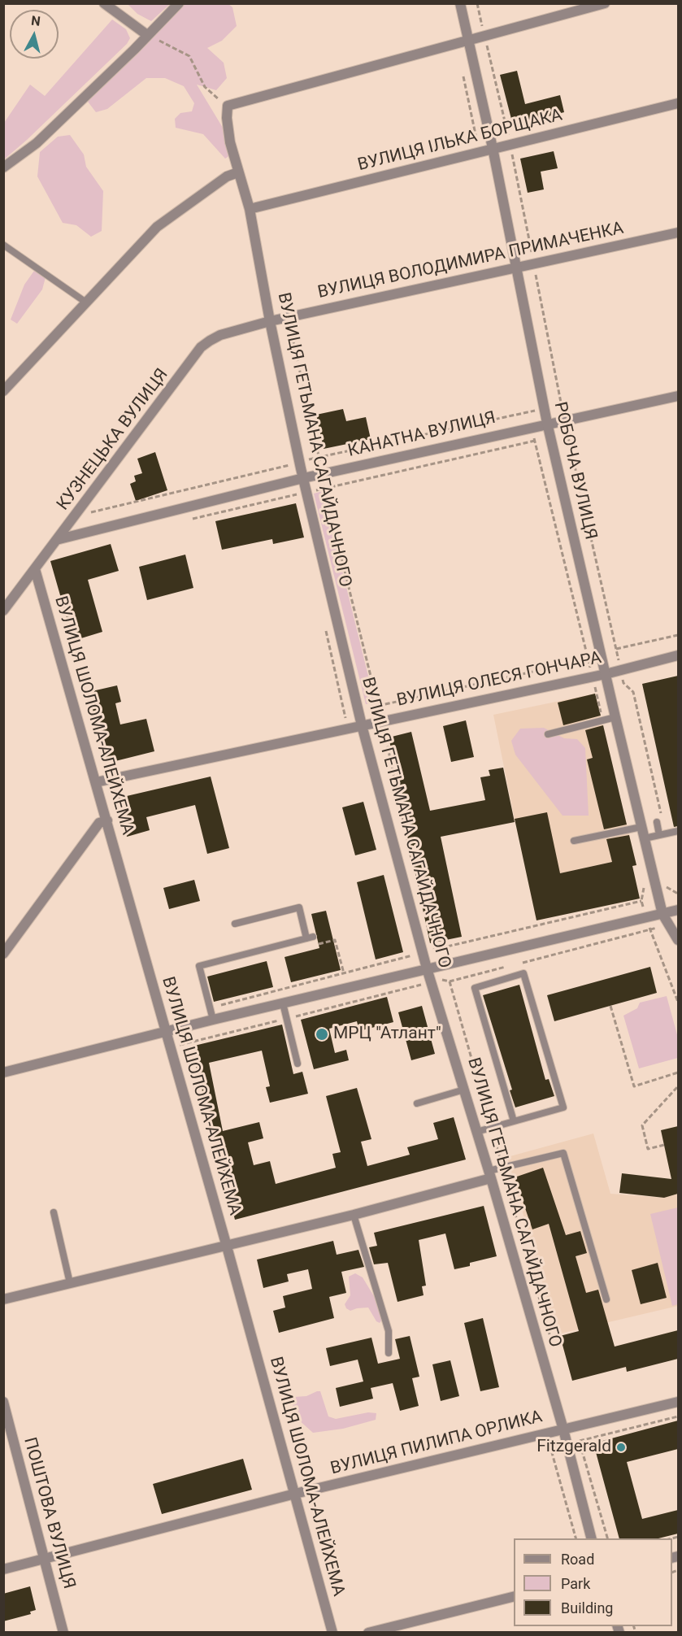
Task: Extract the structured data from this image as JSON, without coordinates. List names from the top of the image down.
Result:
{
  "streets": {
    "street": [
      "ВУЛИЦЯ ІЛЬКА БОРЩАКА",
      "ВУЛИЦЯ ВОЛОДИМИРА ПРИМАЧЕНКА",
      "КАНАТНА ВУЛИЦЯ",
      "КУЗНЕЦЬКА ВУЛИЦЯ",
      "ВУЛИЦЯ ГЕТЬМАНА САГАЙДАЧНОГО",
      "РОБОЧА ВУЛИЦЯ",
      "ВУЛИЦЯ ОЛЕСЯ ГОНЧАРА",
      "ВУЛИЦЯ ШОЛОМА-АЛЕЙХЕМА",
      "ВУЛИЦЯ ПИЛИПА ОРЛИКА",
      "ПОШТОВА ВУЛИЦЯ"
    ]
  },
  "crossings": [
    ["ВУЛИЦЯ ІЛЬКА БОРЩАКА", "ВУЛИЦЯ ГЕТЬМАНА САГАЙДАЧНОГО"],
    ["ВУЛИЦЯ ІЛЬКА БОРЩАКА", "РОБОЧА ВУЛИЦЯ"],
    ["ВУЛИЦЯ ВОЛОДИМИРА ПРИМАЧЕНКА", "КУЗНЕЦЬКА ВУЛИЦЯ"],
    ["ВУЛИЦЯ ВОЛОДИМИРА ПРИМАЧЕНКА", "ВУЛИЦЯ ГЕТЬМАНА САГАЙДАЧНОГО"],
    ["ВУЛИЦЯ ВОЛОДИМИРА ПРИМАЧЕНКА", "РОБОЧА ВУЛИЦЯ"],
    ["КАНАТНА ВУЛИЦЯ", "КУЗНЕЦЬКА ВУЛИЦЯ"],
    ["КАНАТНА ВУЛИЦЯ", "ВУЛИЦЯ ГЕТЬМАНА САГАЙДАЧНОГО"],
    ["КАНАТНА ВУЛИЦЯ", "РОБОЧА ВУЛИЦЯ"],
    ["КУЗНЕЦЬКА ВУЛИЦЯ", "ВУЛИЦЯ ГЕТЬМАНА САГАЙДАЧНОГО"],
    ["КУЗНЕЦЬКА ВУЛИЦЯ", "ВУЛИЦЯ ШОЛОМА-АЛЕЙХЕМА"],
    ["ВУЛИЦЯ ГЕТЬМАНА САГАЙДАЧНОГО", "ВУЛИЦЯ ОЛЕСЯ ГОНЧАРА"],
    ["ВУЛИЦЯ ГЕТЬМАНА САГАЙДАЧНОГО", "ВУЛИЦЯ ПИЛИПА ОРЛИКА"],
    ["РОБОЧА ВУЛИЦЯ", "ВУЛИЦЯ ОЛЕСЯ ГОНЧАРА"],
    ["ВУЛИЦЯ ОЛЕСЯ ГОНЧАРА", "ВУЛИЦЯ ШОЛОМА-АЛЕЙХЕМА"],
    ["ВУЛИЦЯ ШОЛОМА-АЛЕЙХЕМА", "ВУЛИЦЯ ПИЛИПА ОРЛИКА"],
    ["ВУЛИЦЯ ПИЛИПА ОРЛИКА", "ПОШТОВА ВУЛИЦЯ"]
  ],
  "places": ["МРЦ \"Атлант\"", "Fitzgerald"],
  "legend": ["Road", "Park", "Building"],
  "north": "top"
}
